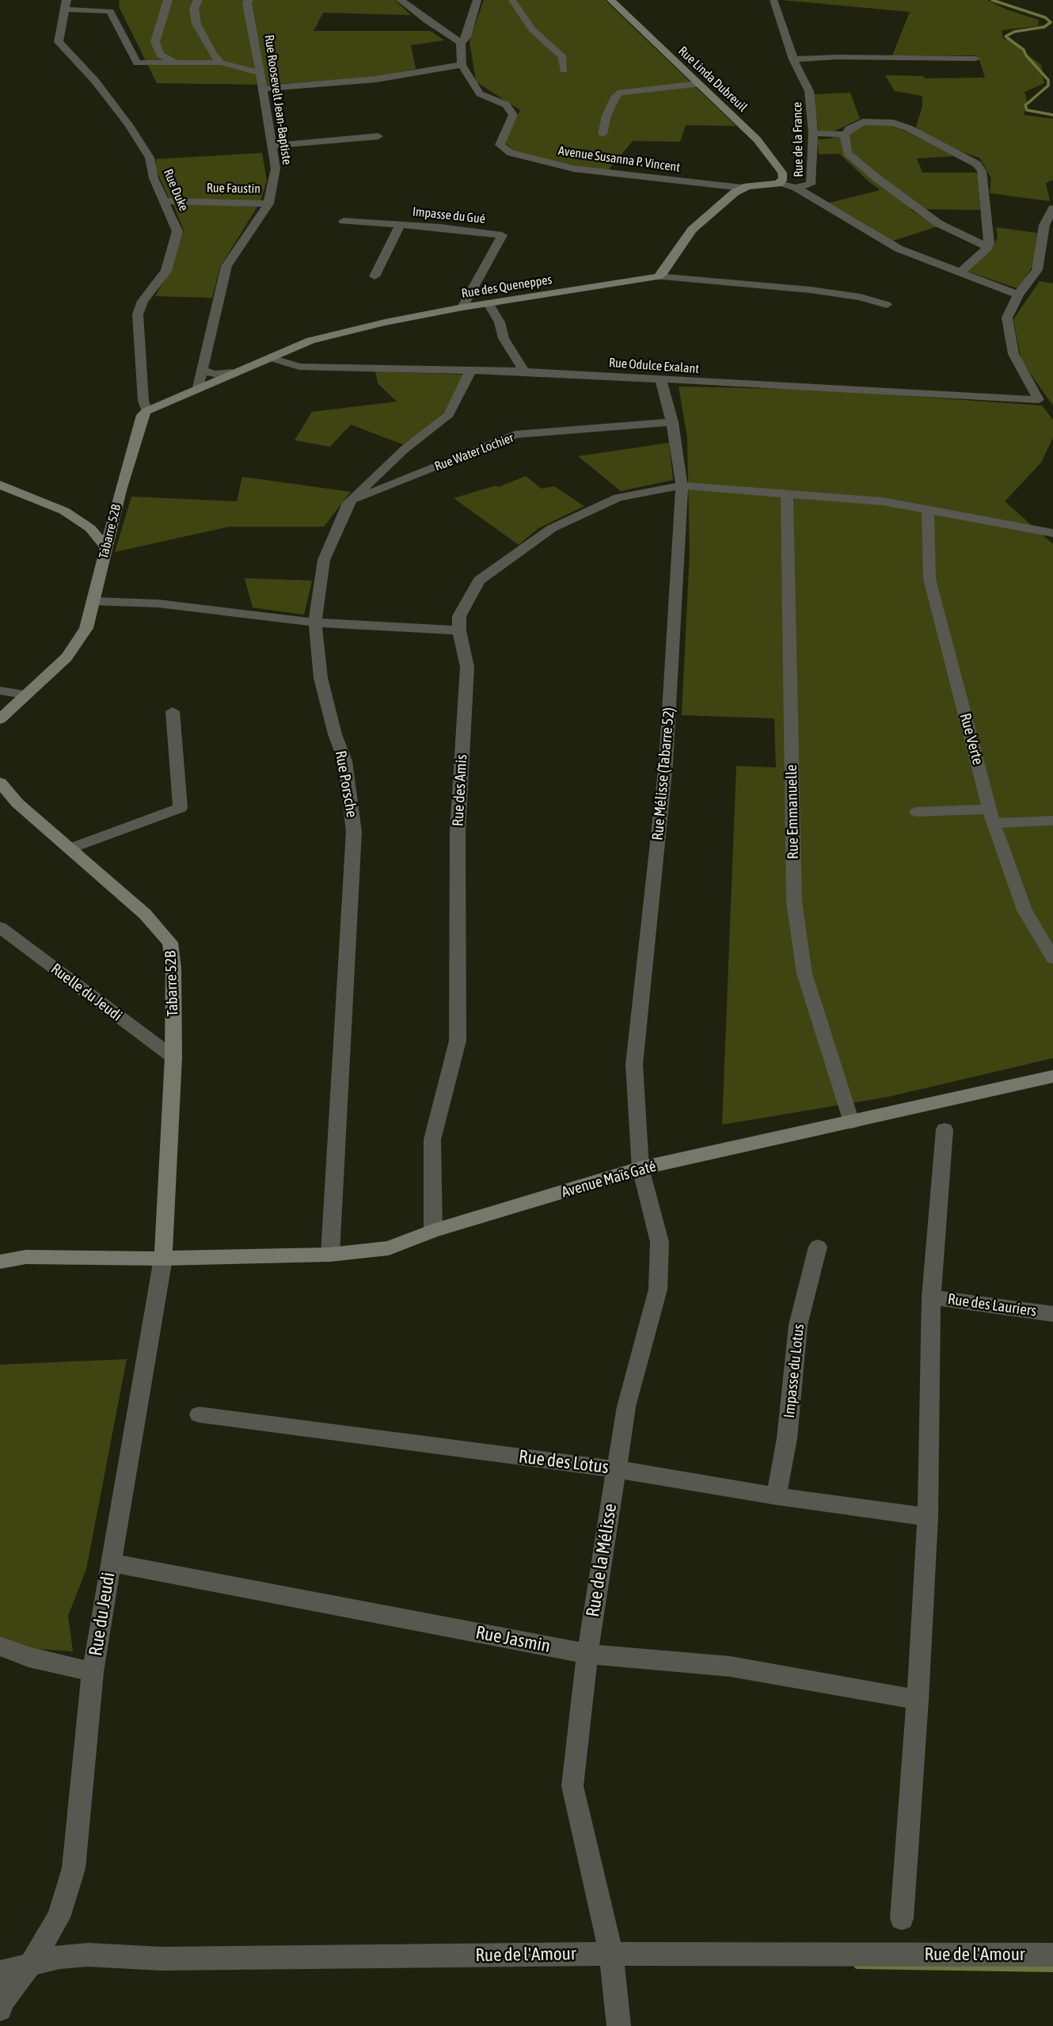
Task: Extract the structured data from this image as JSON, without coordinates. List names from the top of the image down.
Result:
{
  "streets": {
    "street": [
      "Rue Linda Dubreuil",
      "Rue Roosevelt Jean-Baptiste",
      "Rue de la France",
      "Avenue Susanna P. Vincent",
      "Rue Faustin",
      "Rue Duke",
      "Impasse du Gué",
      "Rue des Queneppes",
      "Rue Odulce Exalant",
      "Rue Water Lochier",
      "Tabarre 52B",
      "Rue Verte",
      "Rue Mélisse (Tabarre 52)",
      "Rue Porsche",
      "Rue des Amis",
      "Rue Emmanuelle",
      "Ruelle du Jeudi",
      "Avenue Maïs Gaté",
      "Rue des Lauriers",
      "Impasse du Lotus",
      "Rue des Lotus",
      "Rue de la Mélisse",
      "Rue du Jeudi",
      "Rue Jasmin",
      "Rue de l'Amour"
    ]
  },
  "crossings": [
    ["Rue Linda Dubreuil", "Rue de la France"],
    ["Rue Roosevelt Jean-Baptiste", "Rue Faustin"],
    ["Rue Roosevelt Jean-Baptiste", "Rue des Queneppes"],
    ["Rue Faustin", "Rue Duke"],
    ["Rue Duke", "Rue des Queneppes"],
    ["Rue Duke", "Tabarre 52B"],
    ["Impasse du Gué", "Rue des Queneppes"],
    ["Rue des Queneppes", "Rue Odulce Exalant"],
    ["Rue des Queneppes", "Tabarre 52B"],
    ["Rue Odulce Exalant", "Rue Mélisse (Tabarre 52)"],
    ["Rue Odulce Exalant", "Rue Porsche"],
    ["Rue Water Lochier", "Rue Mélisse (Tabarre 52)"],
    ["Rue Water Lochier", "Rue Porsche"],
    ["Tabarre 52B", "Ruelle du Jeudi"],
    ["Tabarre 52B", "Avenue Maïs Gaté"],
    ["Tabarre 52B", "Rue du Jeudi"],
    ["Rue Verte", "Rue des Amis"],
    ["Rue Mélisse (Tabarre 52)", "Rue des Amis"],
    ["Rue Mélisse (Tabarre 52)", "Avenue Maïs Gaté"],
    ["Rue Mélisse (Tabarre 52)", "Rue de la Mélisse"],
    ["Rue Porsche", "Avenue Maïs Gaté"],
    ["Rue des Amis", "Rue Emmanuelle"],
    ["Rue des Amis", "Avenue Maïs Gaté"],
    ["Rue Emmanuelle", "Avenue Maïs Gaté"],
    ["Avenue Maïs Gaté", "Rue de la Mélisse"],
    ["Avenue Maïs Gaté", "Rue du Jeudi"],
    ["Impasse du Lotus", "Rue des Lotus"],
    ["Rue des Lotus", "Rue de la Mélisse"],
    ["Rue de la Mélisse", "Rue Jasmin"],
    ["Rue de la Mélisse", "Rue de l'Amour"],
    ["Rue du Jeudi", "Rue Jasmin"],
    ["Rue du Jeudi", "Rue de l'Amour"]
  ]
}
